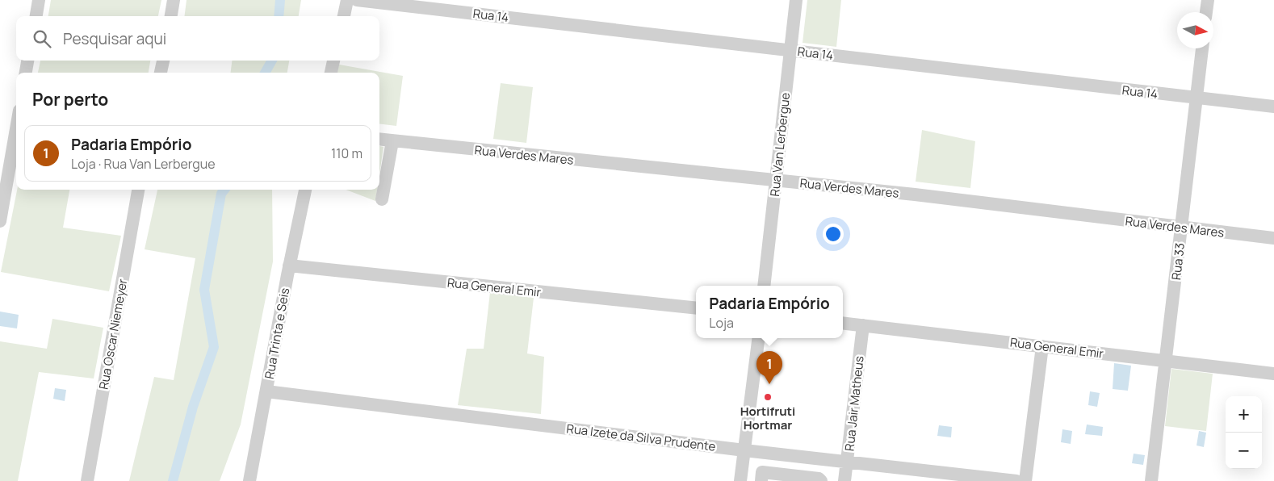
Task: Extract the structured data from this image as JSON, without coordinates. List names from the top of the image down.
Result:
{
  "streets": {
    "street": [
      "Rua 14",
      "Rua Van Lerbergue",
      "Rua Verdes Mares",
      "Rua 33",
      "Rua General Emir",
      "Rua Trinta e Seis",
      "Rua Oscar Niemeyer",
      "Rua Jair Matheus",
      "Rua Izete da Silva Prudente"
    ]
  },
  "crossings": [
    ["Rua 14", "Rua Van Lerbergue"],
    ["Rua 14", "Rua 33"],
    ["Rua Van Lerbergue", "Rua Verdes Mares"],
    ["Rua Verdes Mares", "Rua 33"],
    ["Rua 33", "Rua General Emir"],
    ["Rua General Emir", "Rua Trinta e Seis"],
    ["Rua General Emir", "Rua Jair Matheus"],
    ["Rua Trinta e Seis", "Rua Izete da Silva Prudente"],
    ["Rua Jair Matheus", "Rua Izete da Silva Prudente"]
  ],
  "places": ["Hortifruti Hortmar"],
  "north": "right",
  "page": {
    "search": "Pesquisar aqui",
    "heading": "Por perto",
    "list": [
      {
        "mark": "1",
        "name": "Padaria Empório",
        "note": "Loja · Rua Van Lerbergue",
        "value": "110 m"
      }
    ],
    "popup": ["Padaria Empório", "Loja"],
    "pins": "1",
    "map_buttons": ["+", "−"]
  }
}
